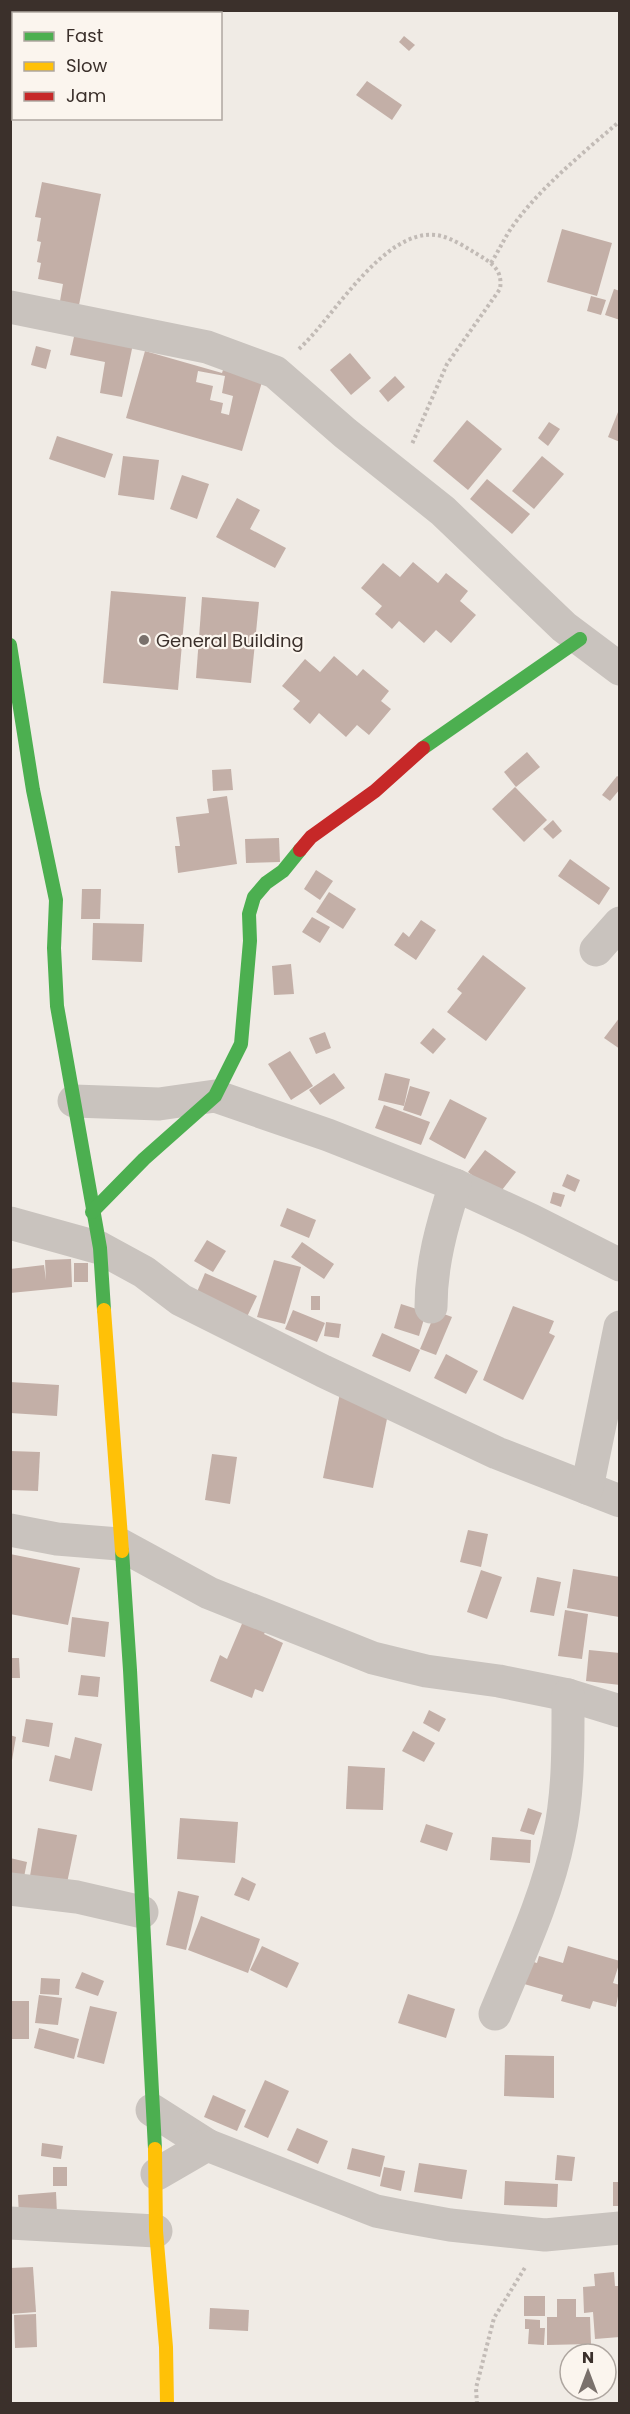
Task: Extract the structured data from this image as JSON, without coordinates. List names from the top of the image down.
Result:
{
  "places": ["General Building"],
  "legend": ["Fast", "Slow", "Jam"],
  "north": "top"
}
